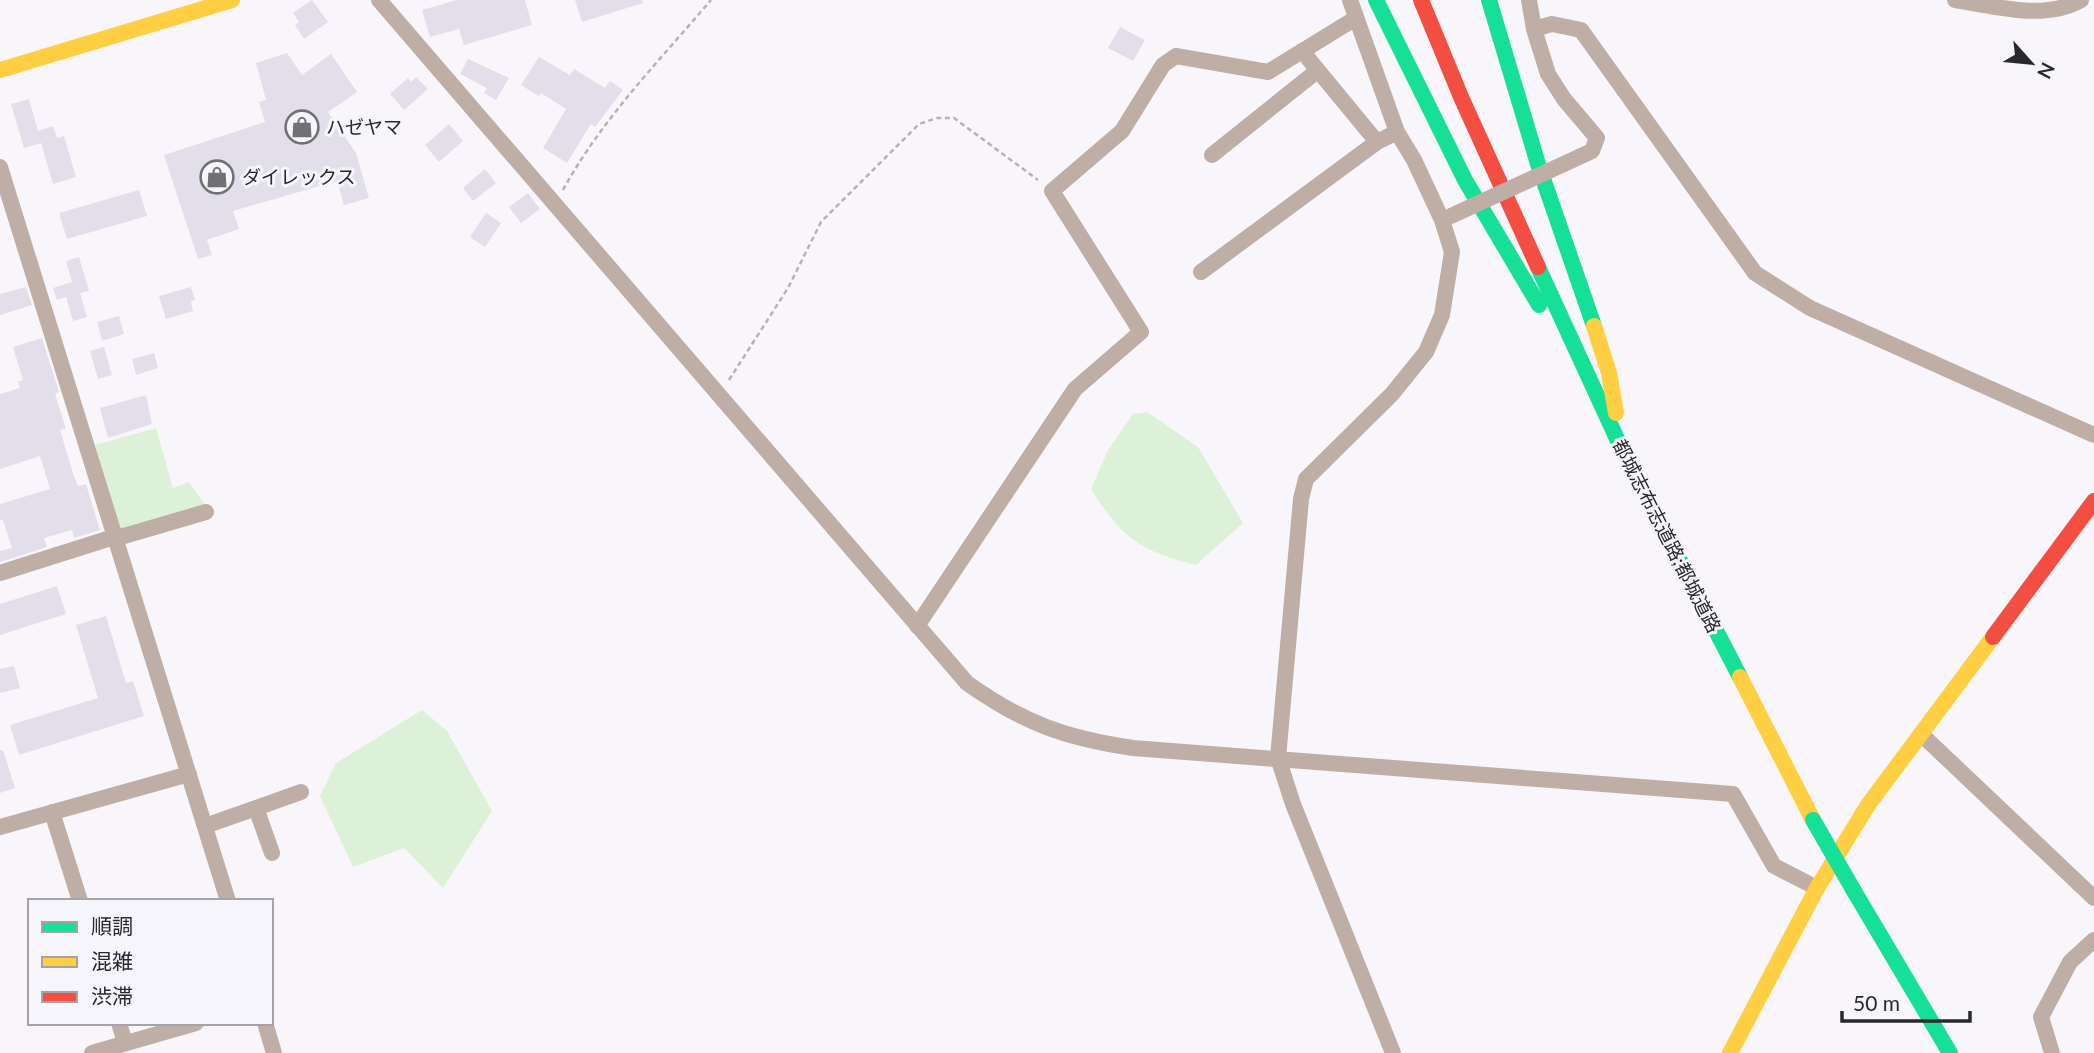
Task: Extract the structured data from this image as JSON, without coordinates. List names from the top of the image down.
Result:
{
  "streets": {
    "main road": ["都城志布志道路;都城道路"]
  },
  "places": {
    "shop": ["ハゼヤマ", "ダイレックス"]
  },
  "legend": ["順調", "混雑", "渋滞"],
  "scale_bar": "50 m",
  "north": "bottom right"
}
